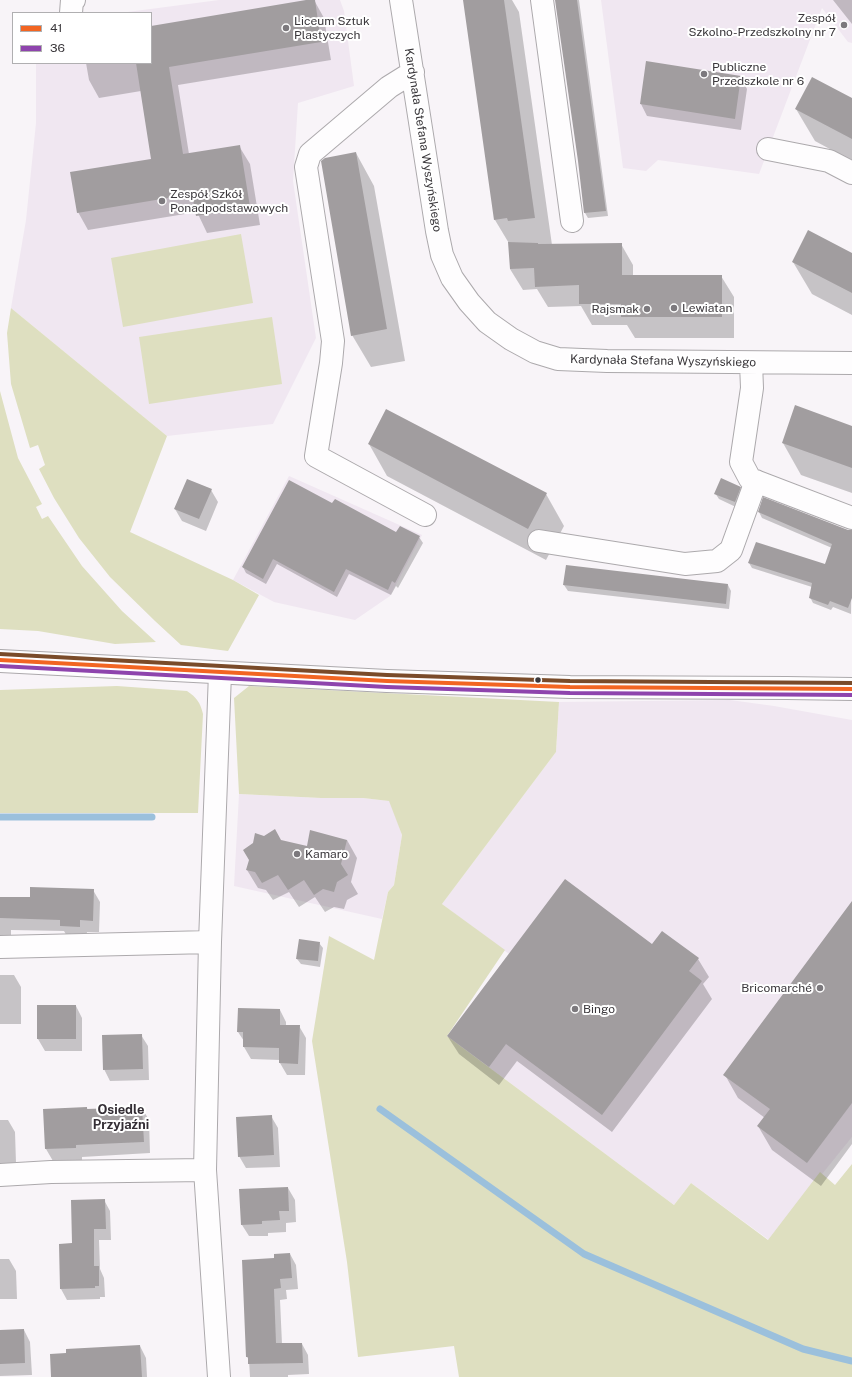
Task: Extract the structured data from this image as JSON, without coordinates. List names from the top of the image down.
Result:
{
  "streets": {
    "street": ["Kardynała Stefana Wyszyńskiego"]
  },
  "districts": ["Osiedle Przyjaźni"],
  "places": [
    "Zespół Szkolno-Przedszkolny nr 7",
    "Liceum Sztuk Plastyczych",
    "Publiczne Przedszkole nr 6",
    "Zespół Szkół Ponadpodstawowych",
    "Lewiatan",
    "Rajsmak",
    "Kamaro",
    "Bricomarché",
    "Bingo"
  ],
  "lines": ["transit line 41", "transit line 36"],
  "legend": ["41", "36"]
}
